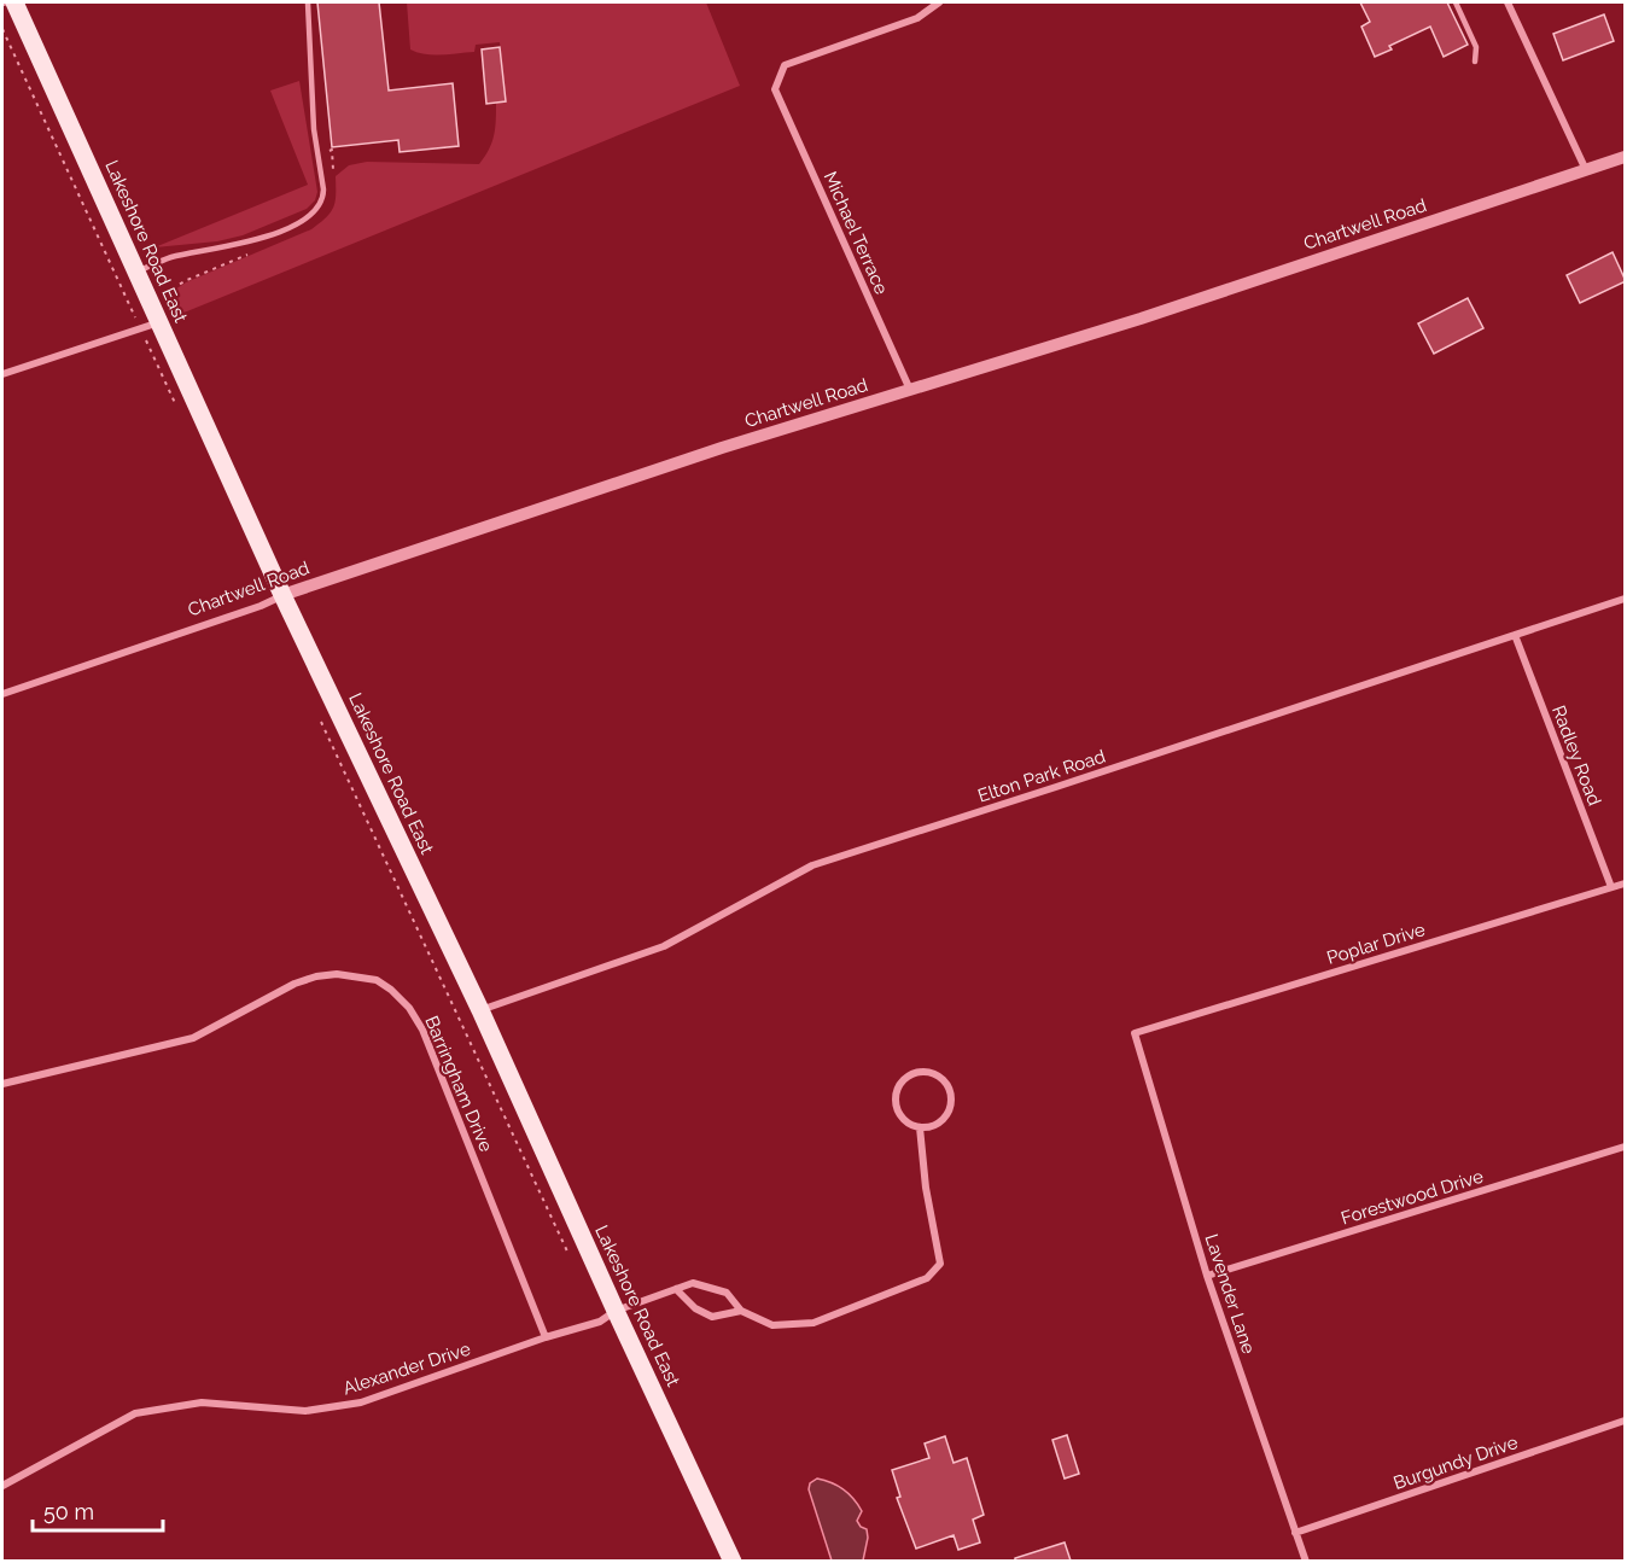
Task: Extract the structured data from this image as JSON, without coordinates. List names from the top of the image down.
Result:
{
  "streets": {
    "main road": ["Lakeshore Road East"],
    "street": [
      "Chartwell Road",
      "Michael Terrace",
      "Radley Road",
      "Elton Park Road",
      "Poplar Drive",
      "Barringham Drive",
      "Forestwood Drive",
      "Lavender Lane",
      "Alexander Drive",
      "Burgundy Drive"
    ]
  },
  "crossings": [
    ["Chartwell Road", "Michael Terrace"],
    ["Chartwell Road", "Lakeshore Road East"],
    ["Lakeshore Road East", "Elton Park Road"],
    ["Lakeshore Road East", "Alexander Drive"],
    ["Radley Road", "Elton Park Road"],
    ["Radley Road", "Poplar Drive"],
    ["Poplar Drive", "Lavender Lane"],
    ["Barringham Drive", "Alexander Drive"],
    ["Forestwood Drive", "Lavender Lane"],
    ["Lavender Lane", "Burgundy Drive"]
  ],
  "scale_bar": "50 m"
}
